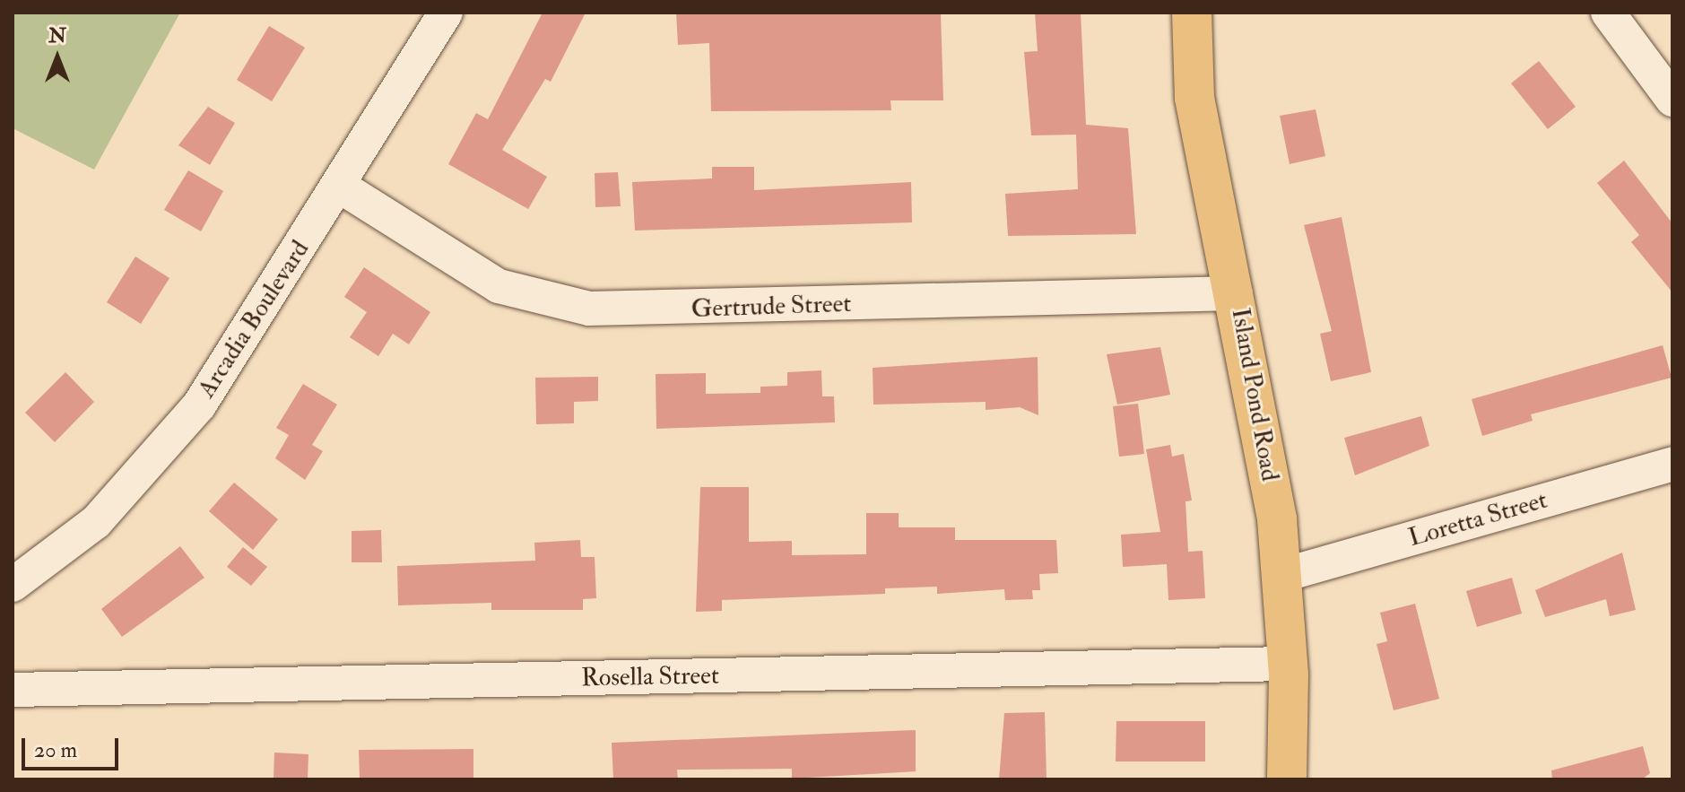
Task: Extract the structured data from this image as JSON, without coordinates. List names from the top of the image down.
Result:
{
  "streets": {
    "main road": ["Island Pond Road"],
    "street": [
      "Gertrude Street",
      "Arcadia Boulevard",
      "Loretta Street",
      "Rosella Street"
    ]
  },
  "crossings": [
    ["Gertrude Street", "Arcadia Boulevard"],
    ["Gertrude Street", "Island Pond Road"],
    ["Island Pond Road", "Loretta Street"],
    ["Island Pond Road", "Rosella Street"]
  ],
  "scale_bar": "20 m",
  "north": "top"
}
